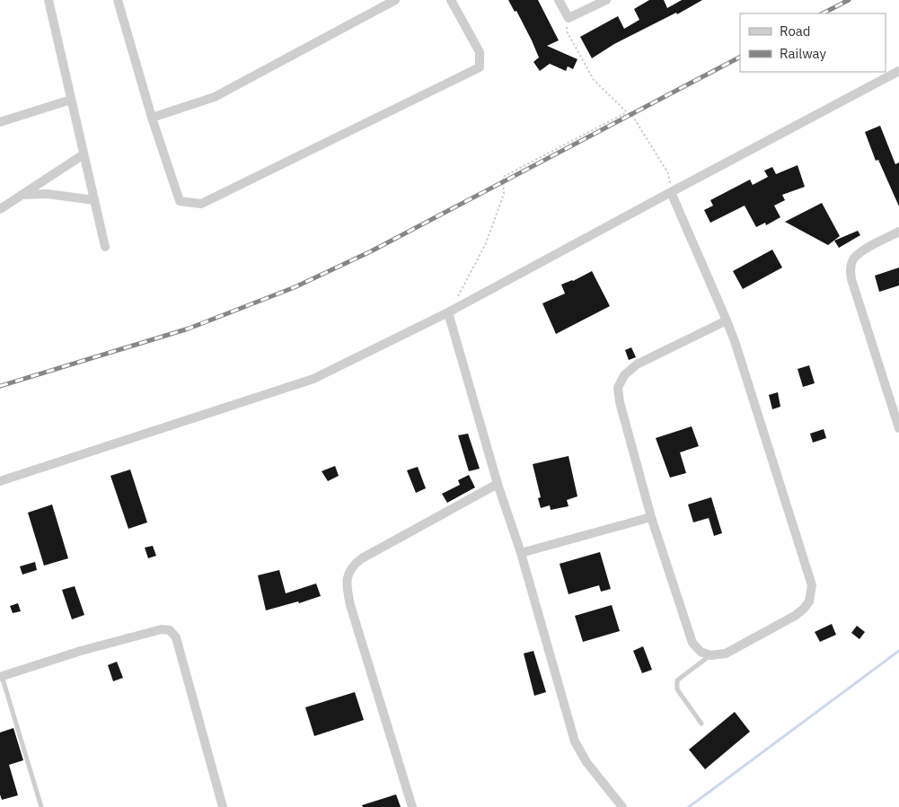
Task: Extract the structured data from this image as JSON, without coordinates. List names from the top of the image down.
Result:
{
  "legend": ["Road", "Railway"]
}
